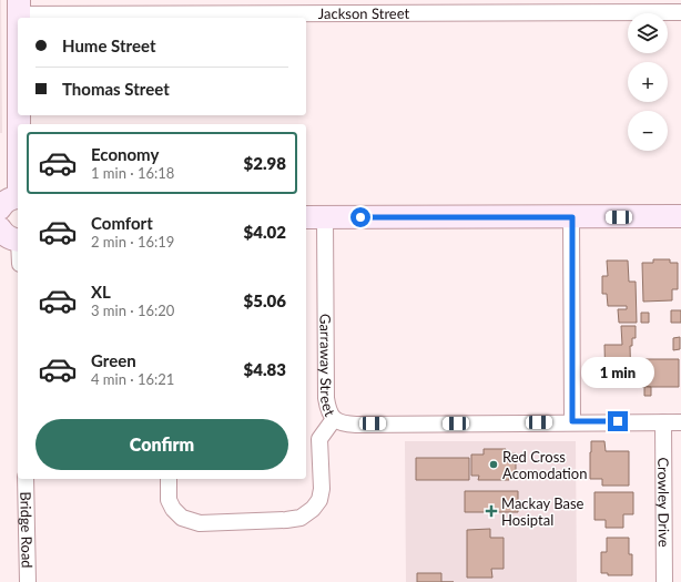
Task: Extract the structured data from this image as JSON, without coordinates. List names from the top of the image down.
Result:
{
  "streets": {
    "street": [
      "Jackson Street",
      "Garraway Street",
      "Crowley Drive",
      "Bridge Road"
    ]
  },
  "places": {
    "other": ["Red Cross Acomodation"],
    "health": ["Mackay Base Hosiptal"]
  },
  "page": {
    "map_buttons": ["+", "−"],
    "banner": ["Hume Street", "Thomas Street"],
    "list": [
      {
        "name": "Economy",
        "note": "1 min · 16:18",
        "value": "$2.98"
      },
      {
        "name": "Comfort",
        "note": "2 min · 16:19",
        "value": "$4.02"
      },
      {
        "name": "XL",
        "note": "3 min · 16:20",
        "value": "$5.06"
      },
      {
        "name": "Green",
        "note": "4 min · 16:21",
        "value": "$4.83"
      }
    ],
    "bubble": "1 min",
    "buttons": "Confirm"
  }
}
